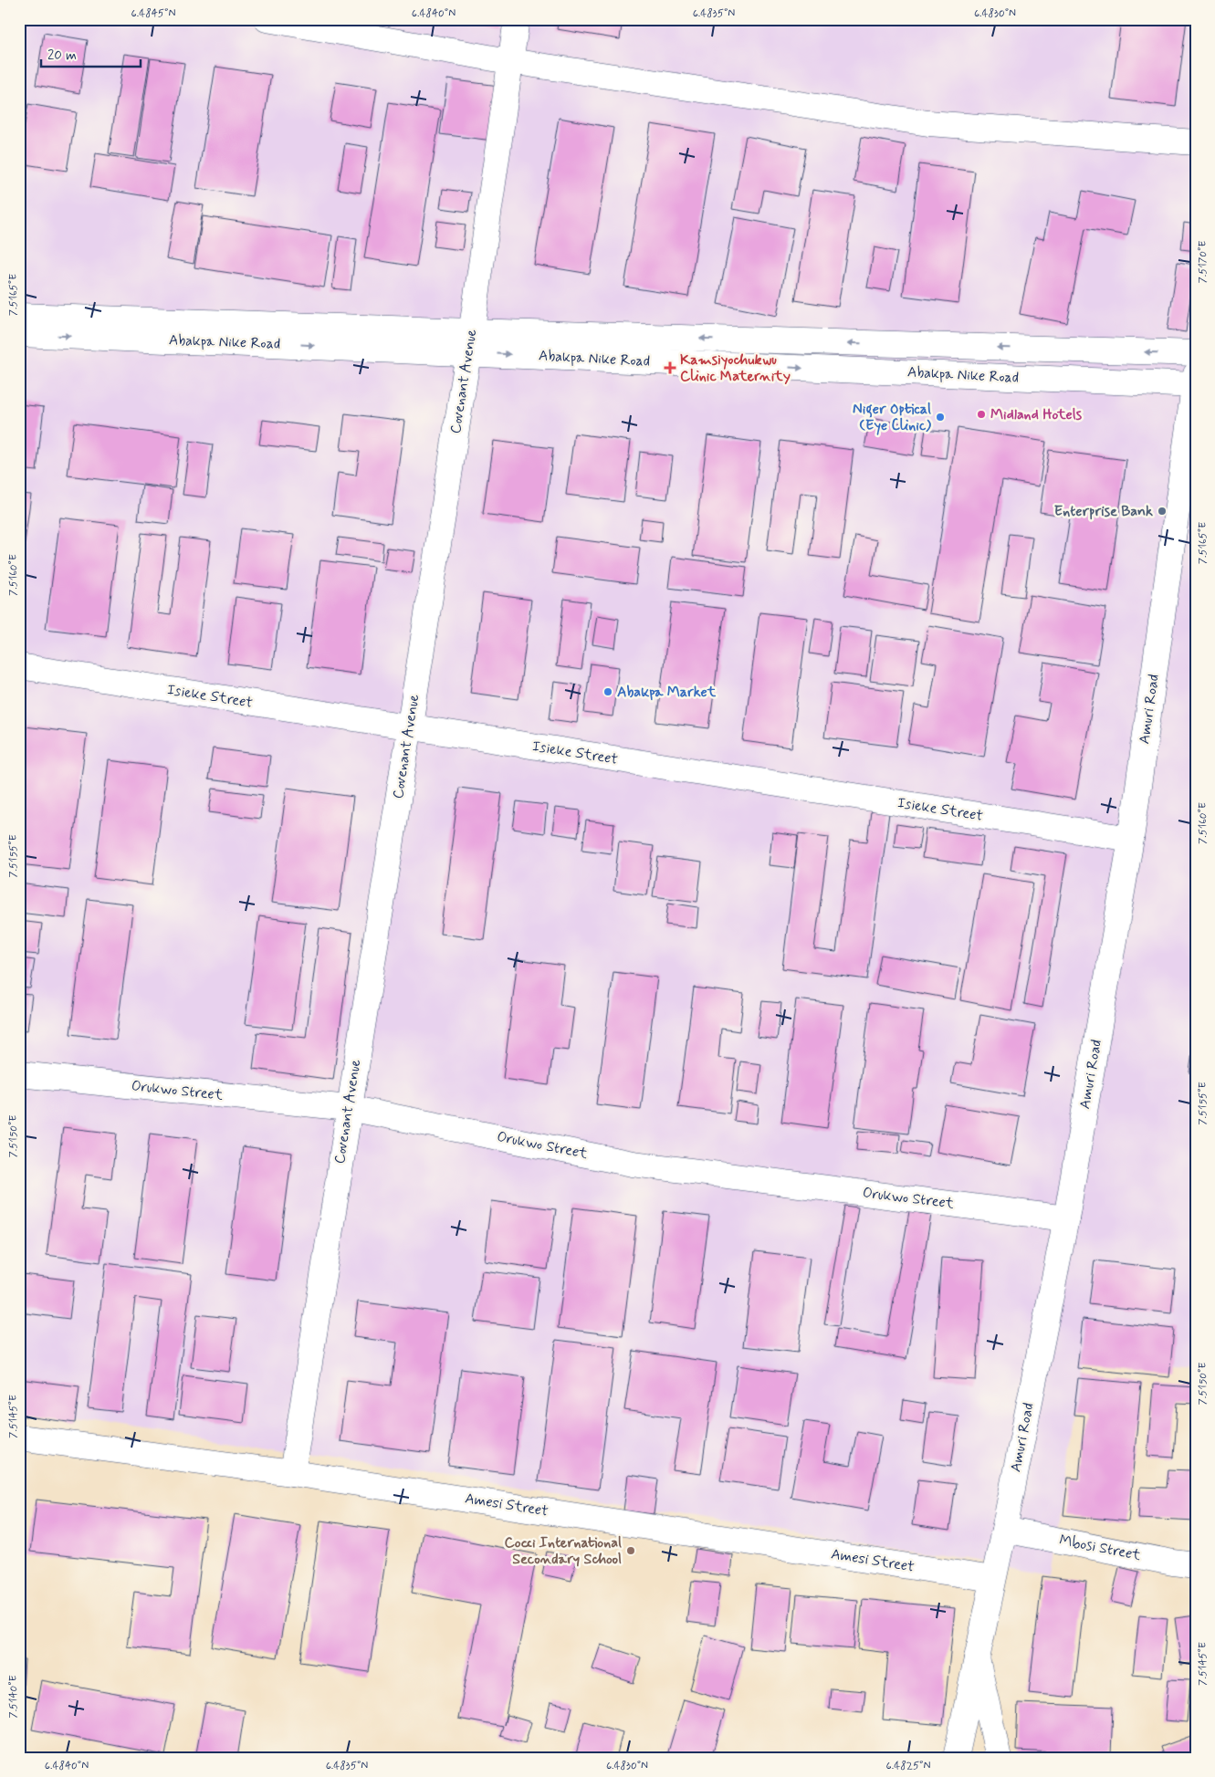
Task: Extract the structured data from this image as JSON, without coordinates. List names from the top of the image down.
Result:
{
  "streets": {
    "street": [
      "Abakpa Nike Road",
      "Covenant Avenue",
      "Isieke Street",
      "Amuri Road",
      "Orukwo Street",
      "Amesi Street",
      "Mbosi Street"
    ]
  },
  "crossings": [
    ["Abakpa Nike Road", "Covenant Avenue"],
    ["Abakpa Nike Road", "Amuri Road"],
    ["Covenant Avenue", "Isieke Street"],
    ["Covenant Avenue", "Orukwo Street"],
    ["Covenant Avenue", "Amesi Street"],
    ["Isieke Street", "Amuri Road"],
    ["Amuri Road", "Orukwo Street"],
    ["Amuri Road", "Amesi Street"],
    ["Amuri Road", "Mbosi Street"]
  ],
  "places": {
    "health": ["Kamsiyochukwu Clinic Maternity"],
    "other": [
      "Midland Hotels",
      "Niger Optical (Eye Clinic)",
      "Enterprise Bank",
      "Abakpa Market",
      "Cocci International Secondary School"
    ]
  },
  "scale_bar": "20 m",
  "coordinates": [
    "6.4845°N",
    "6.4840°N",
    "6.4835°N",
    "6.4830°N",
    "7.5170°E",
    "7.5165°E",
    "7.5160°E",
    "7.5155°E",
    "7.5150°E",
    "7.5145°E",
    "7.5140°E",
    "6.4825°N"
  ]
}
